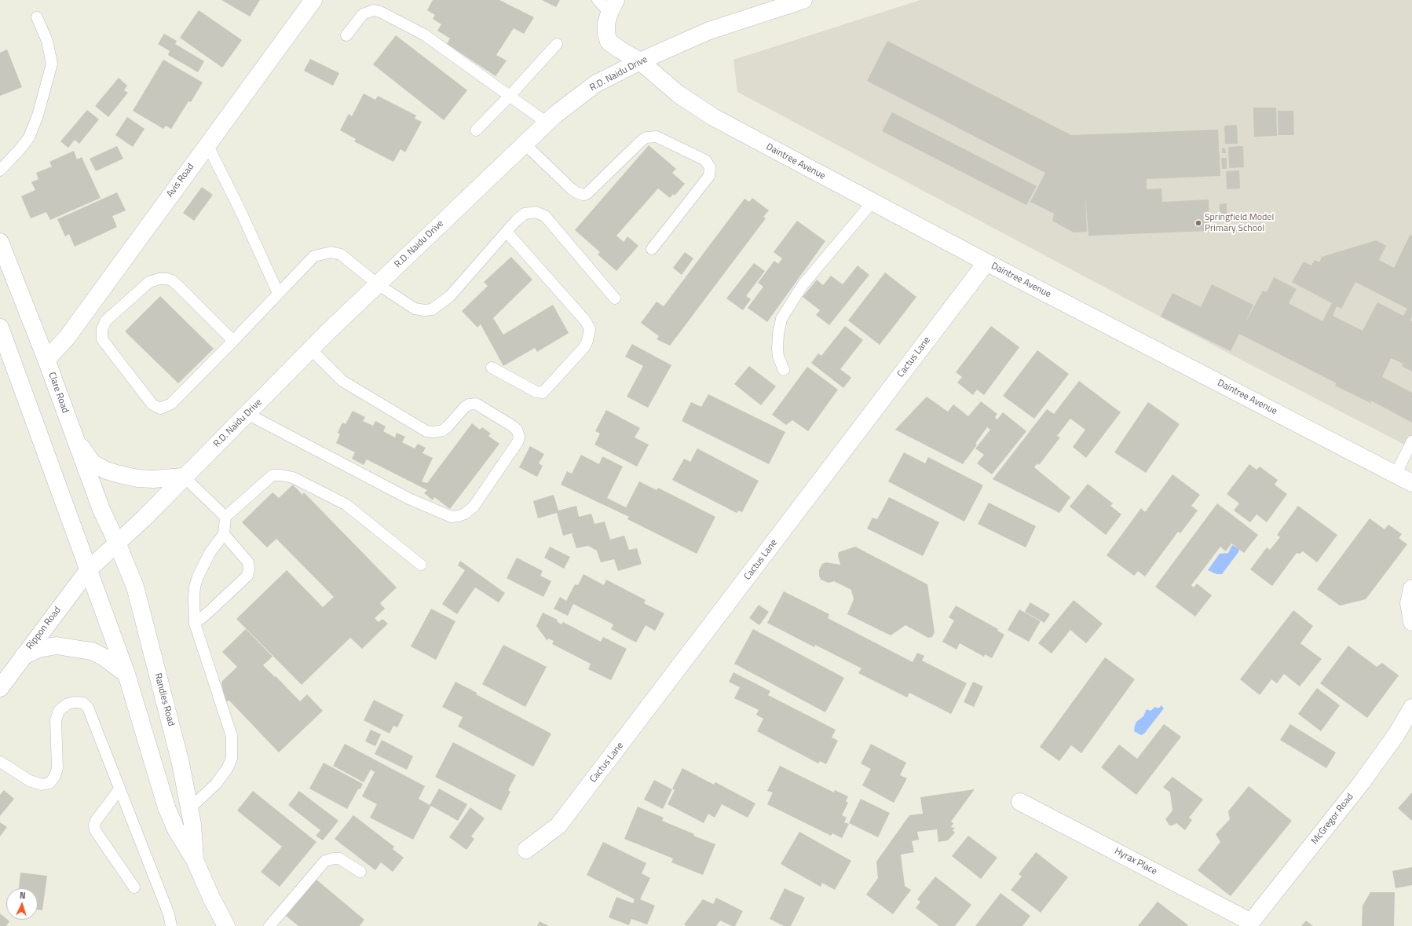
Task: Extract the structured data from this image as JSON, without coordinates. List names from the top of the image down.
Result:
{
  "streets": {
    "street": [
      "R.D. Naidu Drive",
      "Daintree Avenue",
      "Avis Road",
      "Cactus Lane",
      "Clare Road",
      "Rippon Road",
      "Randles Road",
      "McGregor Road",
      "Hyrax Place"
    ]
  },
  "crossings": [
    ["R.D. Naidu Drive", "Daintree Avenue"],
    ["R.D. Naidu Drive", "Clare Road"],
    ["R.D. Naidu Drive", "Rippon Road"],
    ["R.D. Naidu Drive", "Randles Road"],
    ["Daintree Avenue", "Cactus Lane"],
    ["Avis Road", "Clare Road"],
    ["Clare Road", "Randles Road"],
    ["Rippon Road", "Randles Road"],
    ["McGregor Road", "Hyrax Place"]
  ],
  "places": ["Springfield Model Primary School"],
  "north": "top"
}
